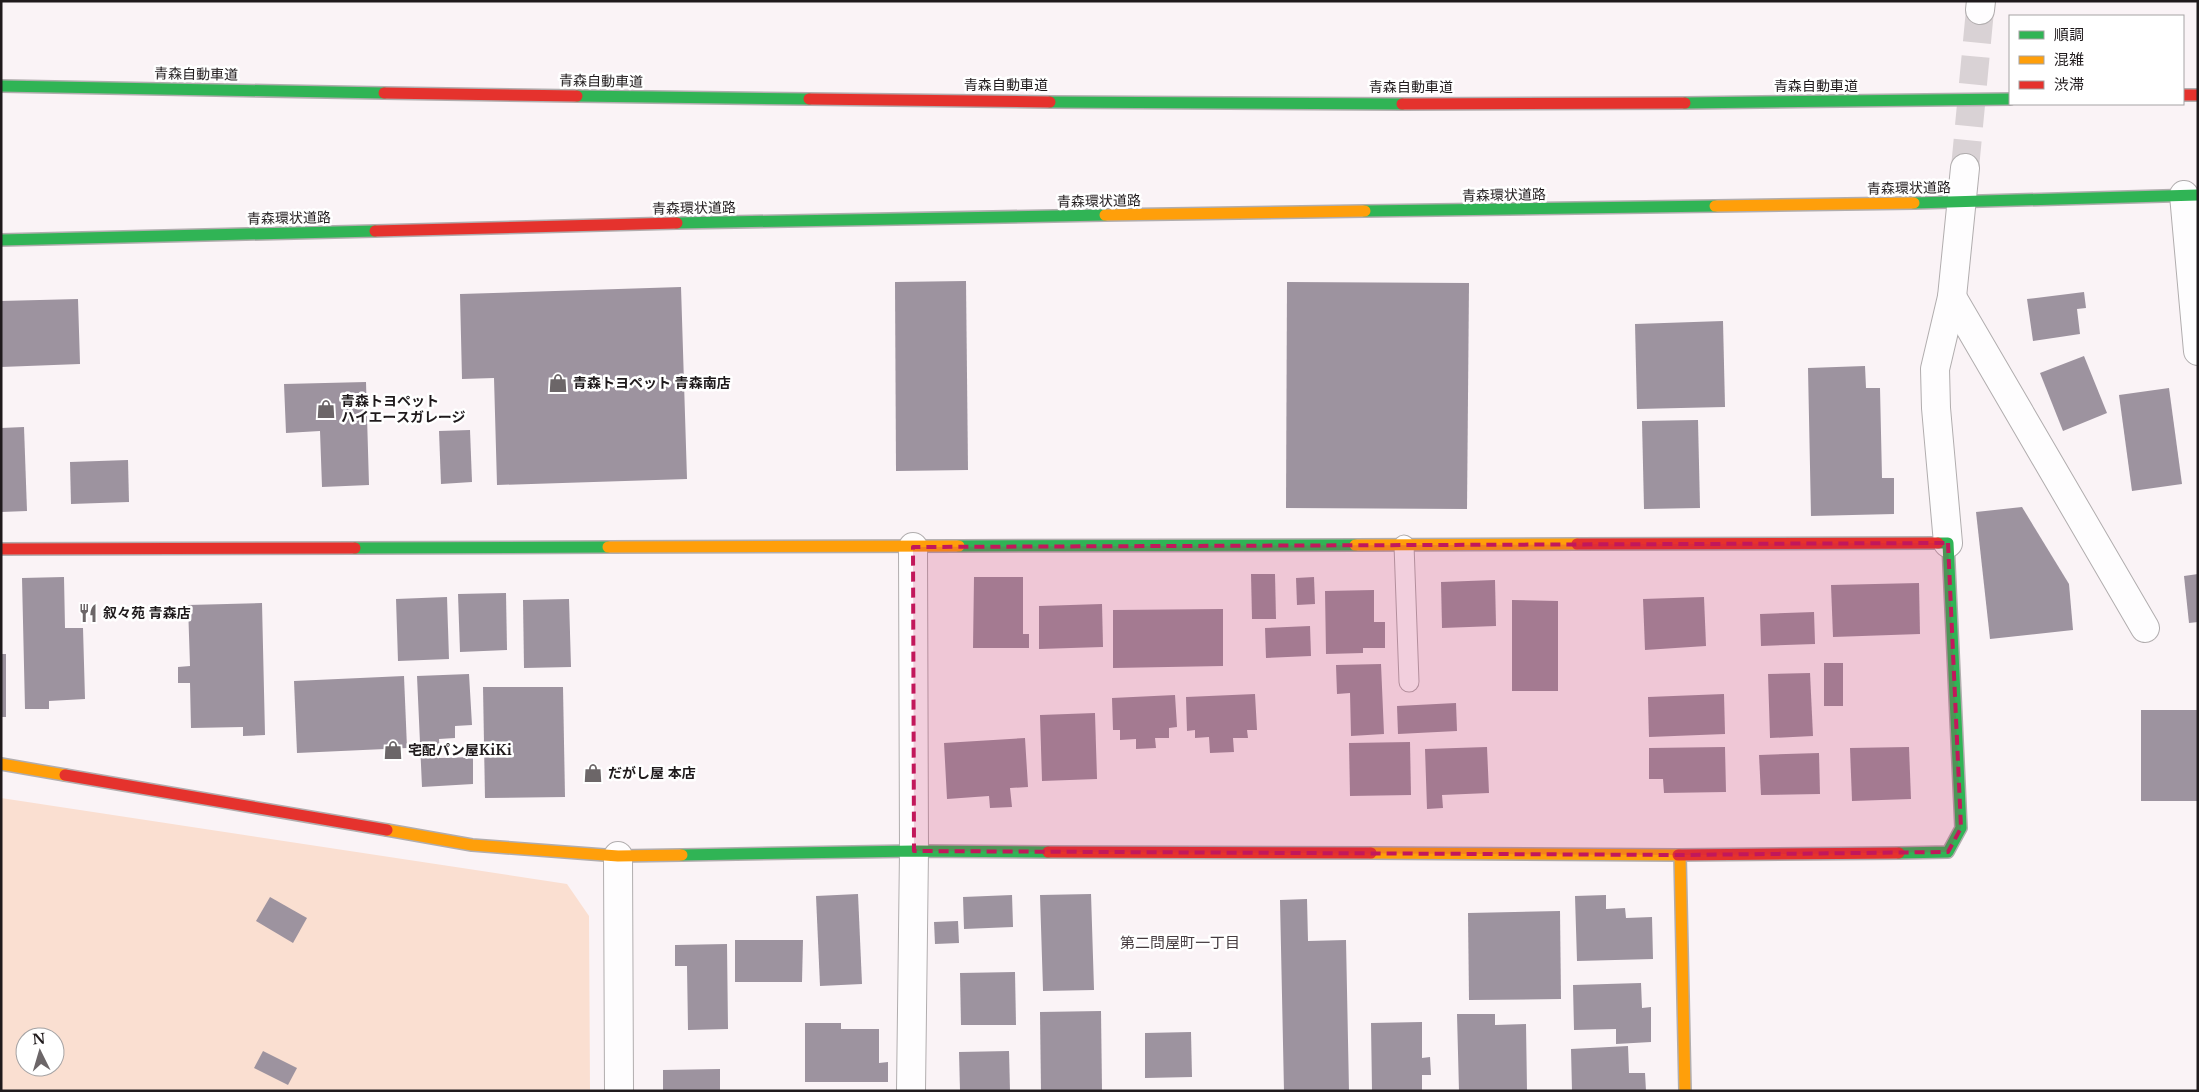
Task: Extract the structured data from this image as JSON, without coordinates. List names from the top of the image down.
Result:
{
  "streets": {
    "main road": ["青森自動車道", "青森環状道路"]
  },
  "districts": ["第二問屋町一丁目"],
  "places": {
    "shop": [
      "青森トヨペット 青森南店",
      "青森トヨペット ハイエースガレージ",
      "宅配パン屋KiKi",
      "だがし屋 本店"
    ],
    "restaurant": ["叙々苑 青森店"]
  },
  "legend": ["順調", "混雑", "渋滞"],
  "north": "top"
}
